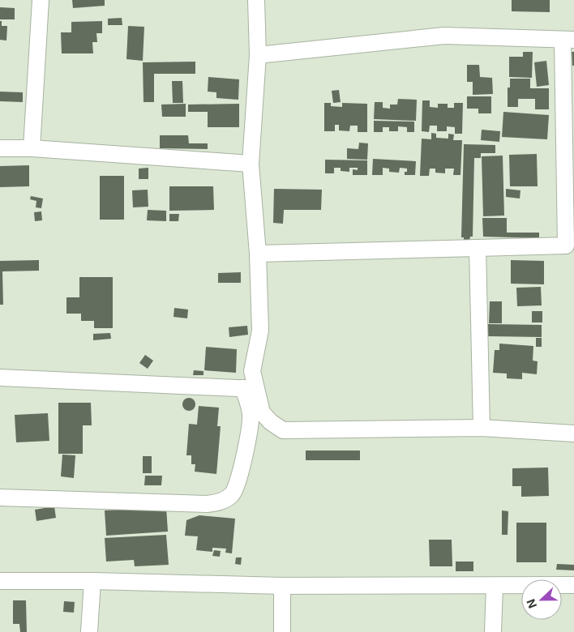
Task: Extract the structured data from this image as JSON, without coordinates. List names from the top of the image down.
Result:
{
  "north": "left"
}
